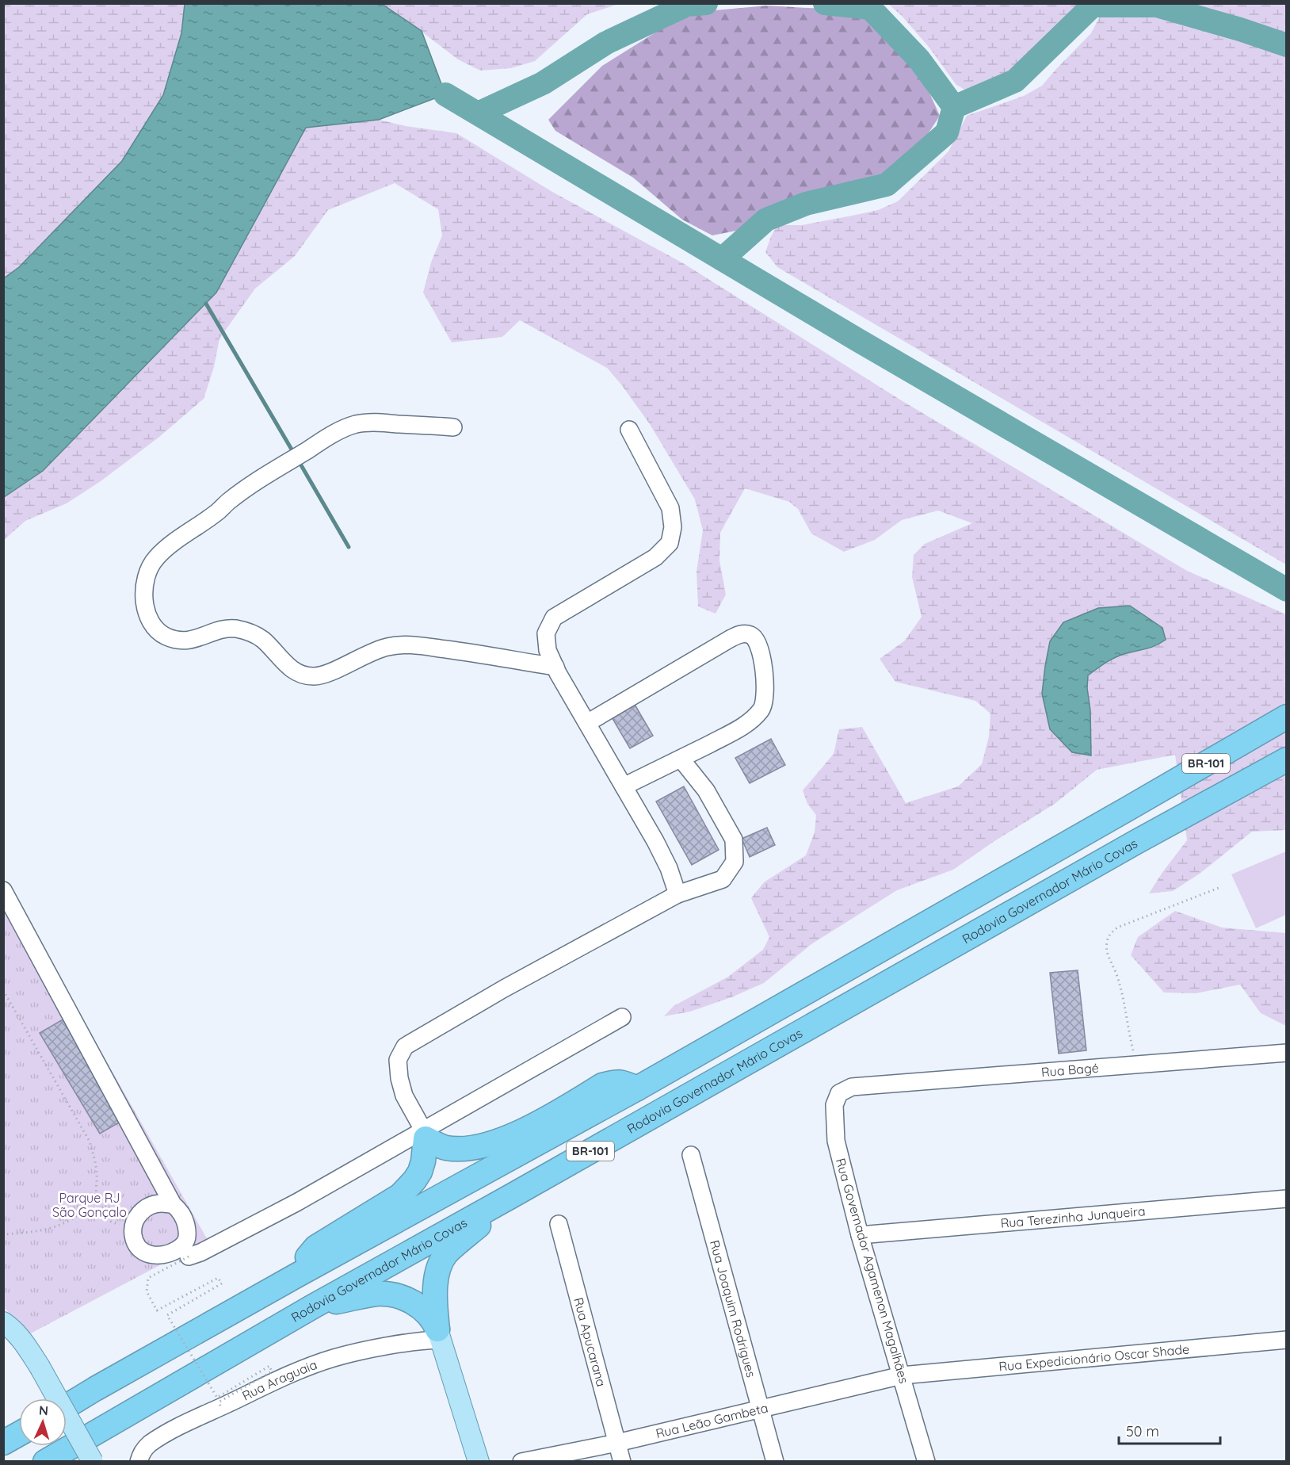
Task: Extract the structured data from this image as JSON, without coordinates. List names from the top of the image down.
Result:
{
  "streets": {
    "highway": ["BR-101", "Rodovia Governador Mário Covas"],
    "street": [
      "Rua Bagé",
      "Rua Terezinha Junqueira",
      "Rua Governador Agamenon Magalhães",
      "Rua Joaquim Rodrigues",
      "Rua Apucarana",
      "Rua Expedicionário Oscar Shade",
      "Rua Araguaia",
      "Rua Leão Gambeta"
    ]
  },
  "crossings": [
    ["Rua Bagé", "Rua Governador Agamenon Magalhães"],
    ["Rua Terezinha Junqueira", "Rua Governador Agamenon Magalhães"],
    ["Rua Governador Agamenon Magalhães", "Rua Expedicionário Oscar Shade"],
    ["Rua Governador Agamenon Magalhães", "Rua Leão Gambeta"],
    ["Rua Joaquim Rodrigues", "Rua Leão Gambeta"],
    ["Rua Apucarana", "Rua Leão Gambeta"],
    ["Rua Expedicionário Oscar Shade", "Rua Leão Gambeta"]
  ],
  "parks": ["Parque RJ São Gonçalo"],
  "scale_bar": "50 m",
  "north": "top"
}
